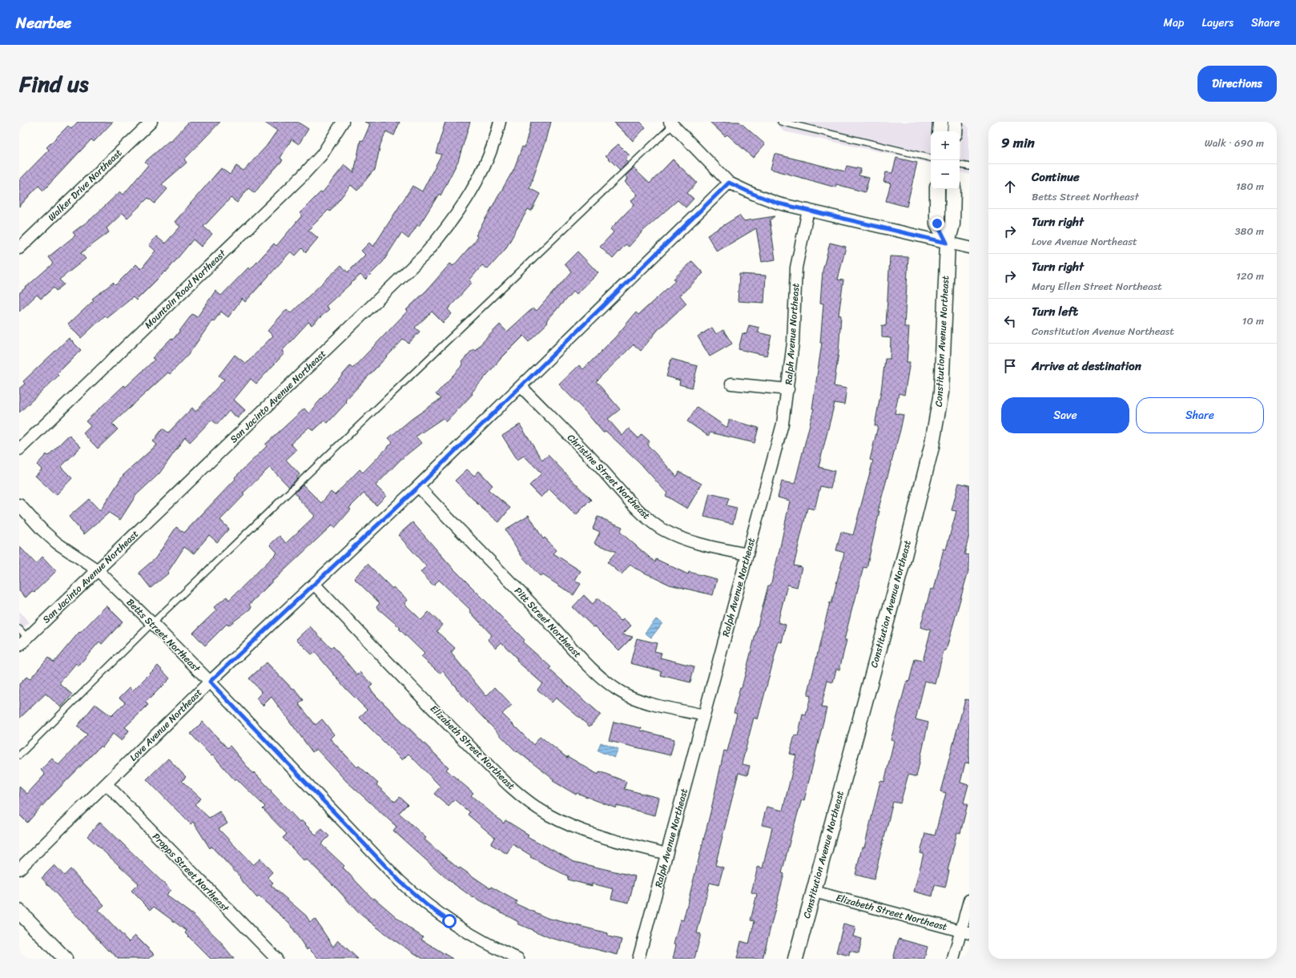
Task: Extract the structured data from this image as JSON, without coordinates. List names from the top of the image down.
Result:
{
  "streets": {
    "street": [
      "Walker Drive Northeast",
      "Mountain Road Northeast",
      "Ralph Avenue Northeast",
      "Constitution Avenue Northeast",
      "San Jacinto Avenue Northeast",
      "Christine Street Northeast",
      "Pitt Street Northeast",
      "Betts Street Northeast",
      "Love Avenue Northeast",
      "Elizabeth Street Northeast",
      "Propps Street Northeast"
    ]
  },
  "crossings": [
    ["Ralph Avenue Northeast", "Christine Street Northeast"],
    ["Ralph Avenue Northeast", "Pitt Street Northeast"],
    ["Ralph Avenue Northeast", "Elizabeth Street Northeast"],
    ["Constitution Avenue Northeast", "Elizabeth Street Northeast"],
    ["San Jacinto Avenue Northeast", "Betts Street Northeast"],
    ["Christine Street Northeast", "Love Avenue Northeast"],
    ["Pitt Street Northeast", "Love Avenue Northeast"],
    ["Betts Street Northeast", "Love Avenue Northeast"],
    ["Love Avenue Northeast", "Elizabeth Street Northeast"],
    ["Love Avenue Northeast", "Propps Street Northeast"]
  ],
  "page": {
    "header": "Nearbee",
    "nav": ["Map", "Layers", "Share"],
    "title": "Find us",
    "buttons": [
      "Directions",
      ["Save", "Share"]
    ],
    "heading": ["9 min", "Walk · 690 m"],
    "map_buttons": ["+", "−"],
    "list": [
      ["Continue", "Betts Street Northeast", "180 m"],
      ["Turn right", "Love Avenue Northeast", "380 m"],
      ["Turn right", "Mary Ellen Street Northeast", "120 m"],
      ["Turn left", "Constitution Avenue Northeast", "10 m"],
      "Arrive at destination"
    ]
  }
}
